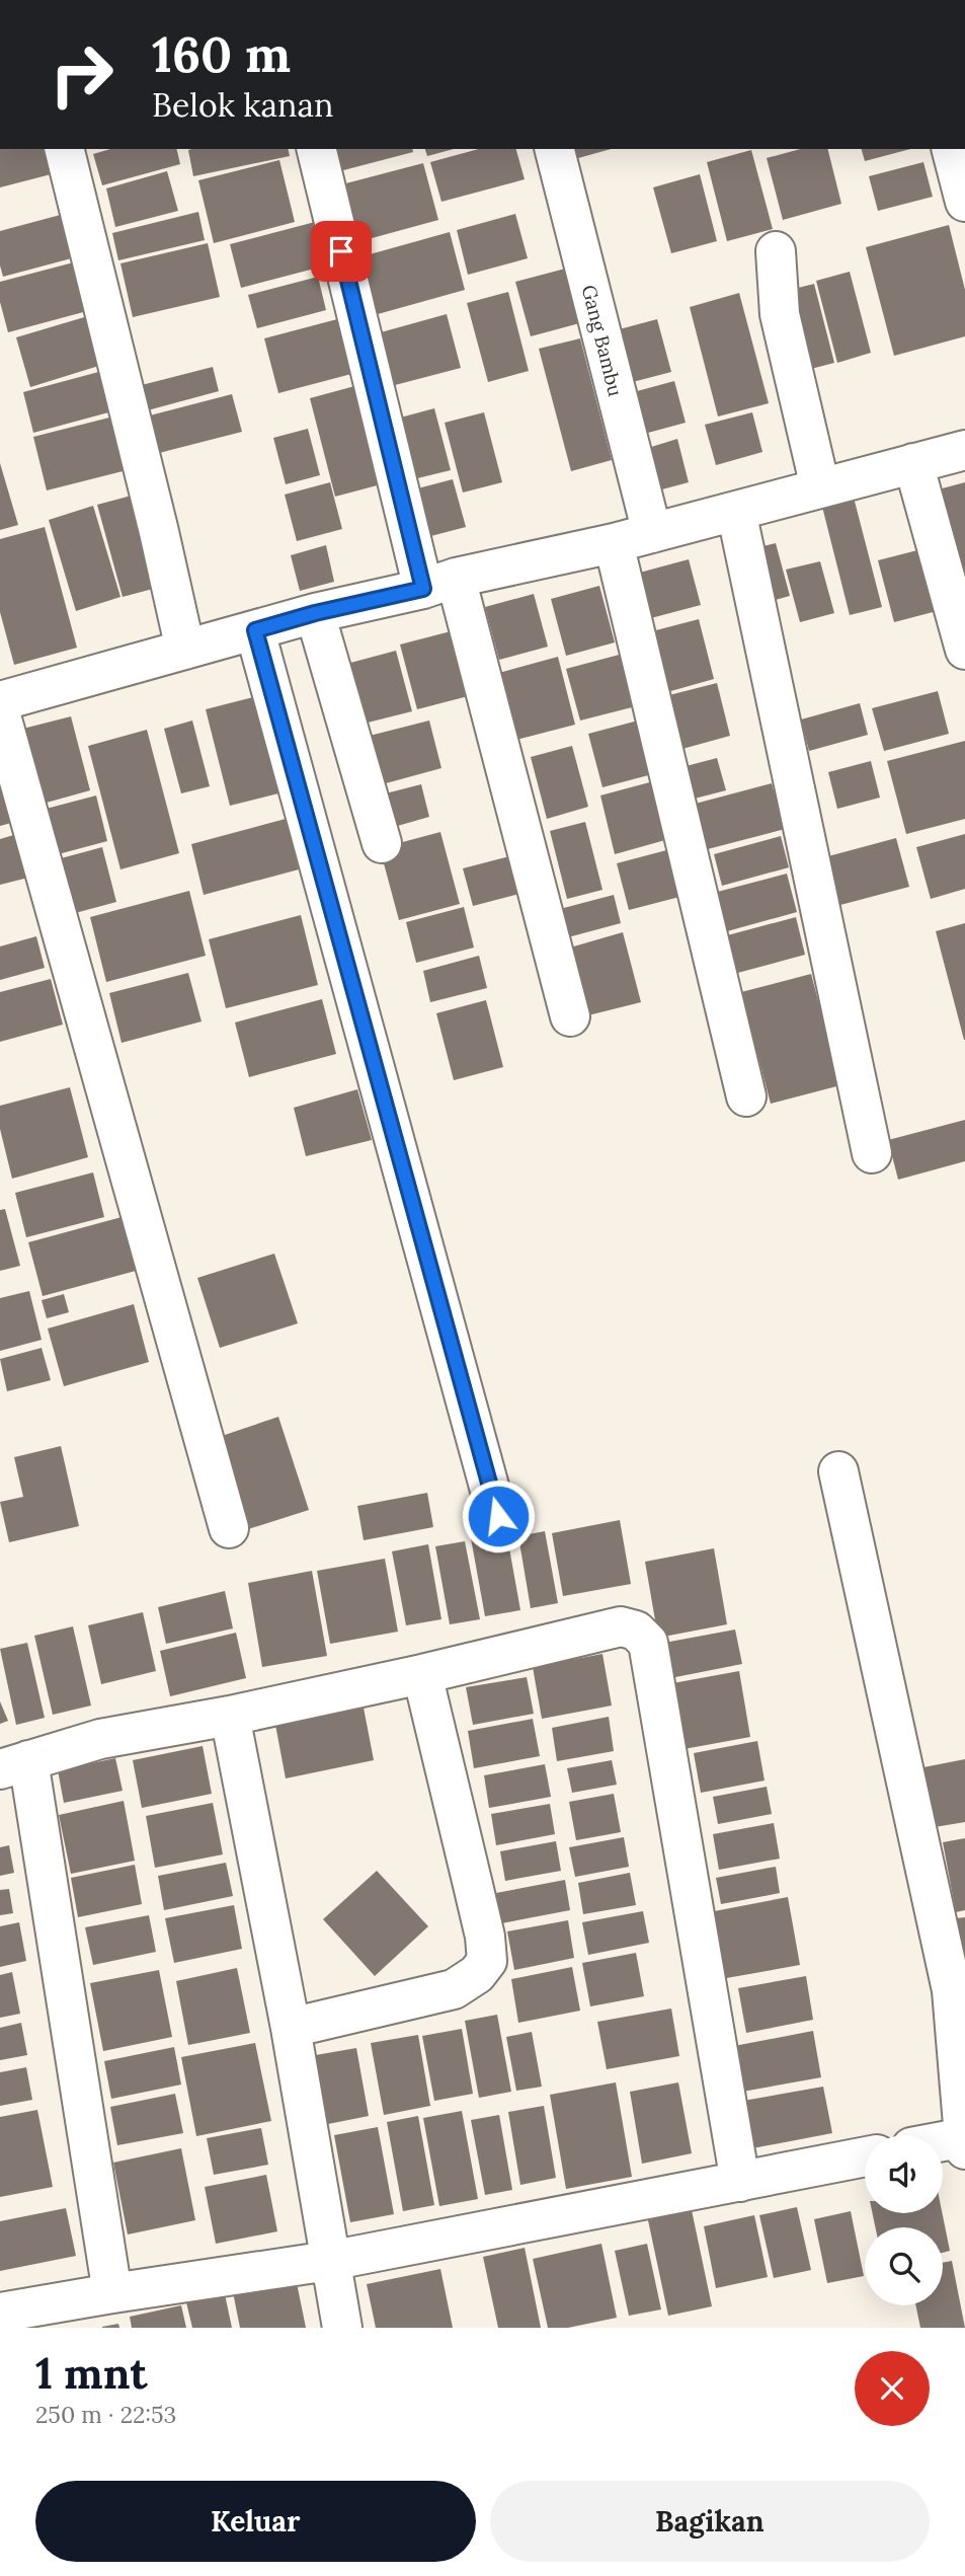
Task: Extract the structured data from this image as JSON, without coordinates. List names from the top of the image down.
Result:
{
  "streets": {
    "street": ["Gang Bambu"]
  },
  "page": {
    "turn": ["160 m", "Belok kanan"],
    "heading": ["1 mnt", "250 m · 22:53"],
    "buttons": ["Keluar", "Bagikan"]
  }
}
